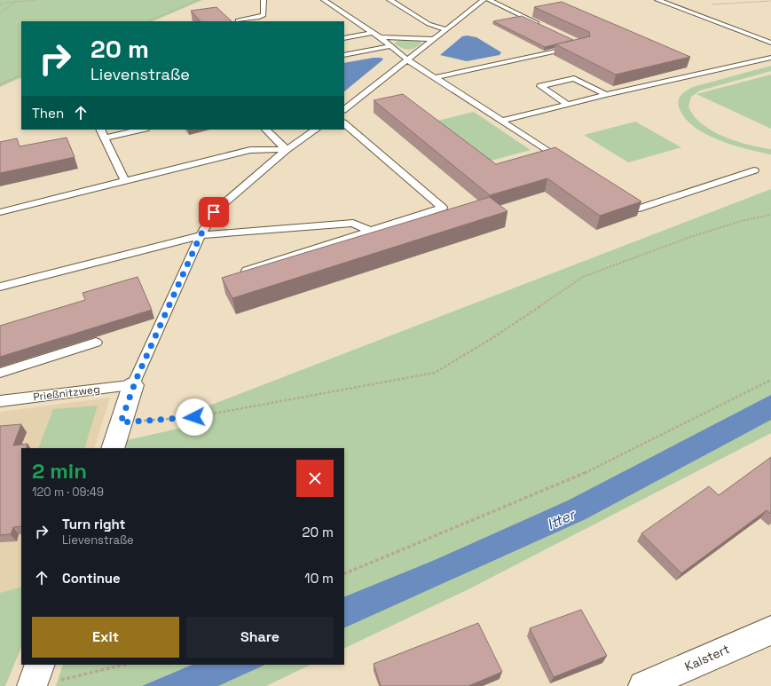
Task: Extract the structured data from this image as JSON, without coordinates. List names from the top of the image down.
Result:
{
  "streets": {
    "street": ["Kalstert"],
    "lane": ["Prießnitzweg"]
  },
  "water": ["Itter"],
  "page": {
    "turn": ["20 m", "Lievenstraße"],
    "then": "Then",
    "heading": ["2 min", "120 m · 09:49"],
    "list": [
      {
        "name": "Turn right",
        "note": "Lievenstraße",
        "value": "20 m"
      },
      {
        "name": "Continue",
        "value": "10 m"
      }
    ],
    "buttons": ["Exit", "Share"]
  }
}
